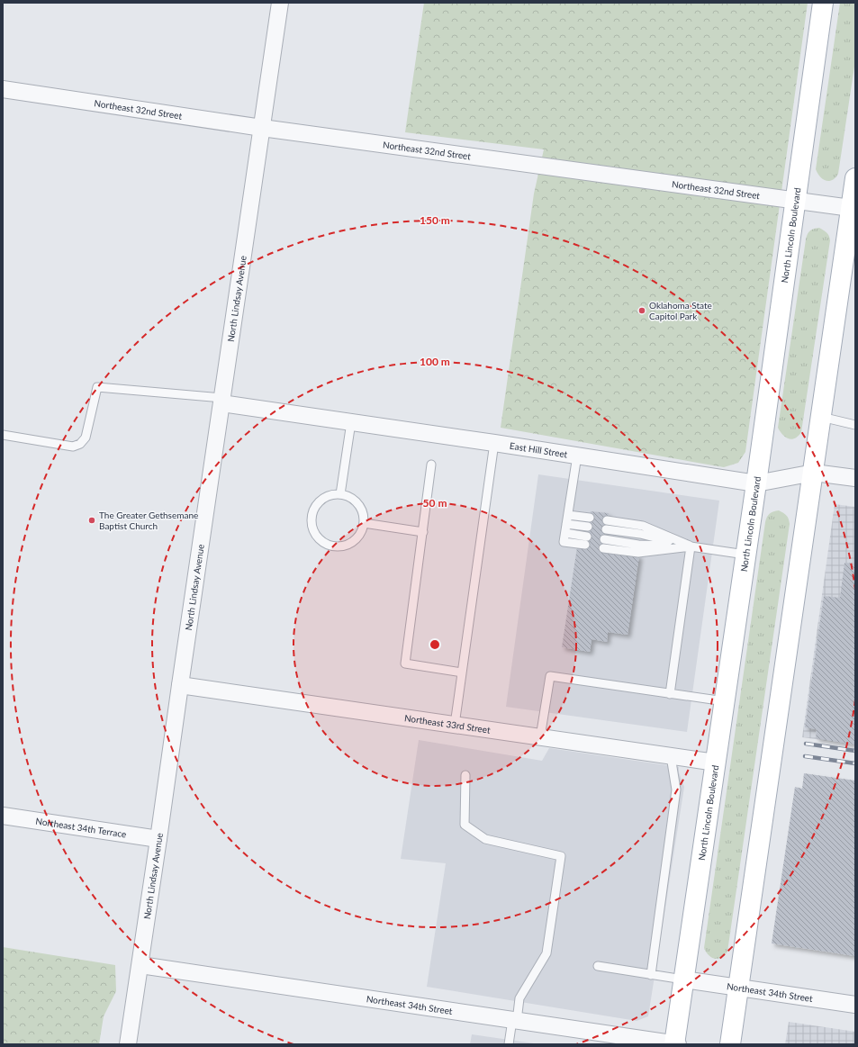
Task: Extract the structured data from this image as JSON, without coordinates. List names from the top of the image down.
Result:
{
  "streets": {
    "main road": ["North Lincoln Boulevard"],
    "street": [
      "Northeast 32nd Street",
      "North Lindsay Avenue",
      "East Hill Street",
      "Northeast 33rd Street",
      "Northeast 34th Terrace",
      "Northeast 34th Street"
    ]
  },
  "crossings": [
    ["Northeast 32nd Street", "North Lincoln Boulevard"],
    ["Northeast 32nd Street", "North Lindsay Avenue"],
    ["North Lincoln Boulevard", "East Hill Street"],
    ["North Lincoln Boulevard", "Northeast 33rd Street"],
    ["North Lincoln Boulevard", "Northeast 34th Street"],
    ["North Lindsay Avenue", "East Hill Street"],
    ["North Lindsay Avenue", "Northeast 33rd Street"],
    ["North Lindsay Avenue", "Northeast 34th Terrace"],
    ["North Lindsay Avenue", "Northeast 34th Street"]
  ],
  "places": ["Oklahoma State Capitol Park", "The Greater Gethsemane Baptist Church"],
  "rings": ["150 m", "100 m", "50 m"]
}
